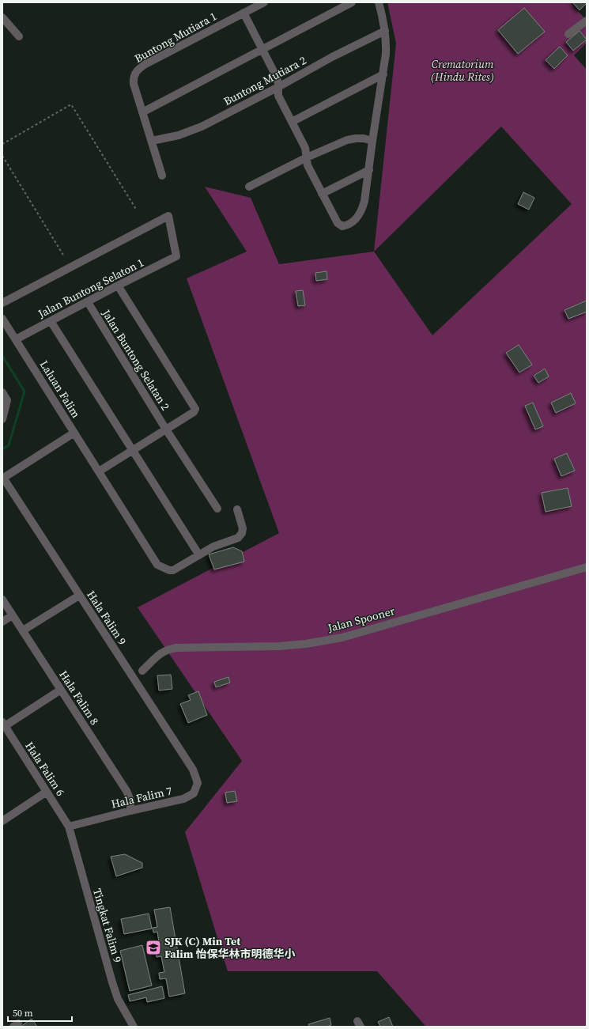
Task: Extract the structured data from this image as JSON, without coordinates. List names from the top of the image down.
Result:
{
  "streets": {
    "street": [
      "Buntong Mutiara 1",
      "Buntong Mutiara 2",
      "Jalan Buntong Selaton 1",
      "Jalan Buntong Selatan 2",
      "Laluan Falim",
      "Hala Falim 9",
      "Jalan Spooner",
      "Hala Falim 8",
      "Hala Falim 6",
      "Hala Falim 7",
      "Tingkat Falim 9"
    ]
  },
  "crossings": [
    ["Buntong Mutiara 1", "Buntong Mutiara 2"],
    ["Jalan Buntong Selaton 1", "Jalan Buntong Selatan 2"],
    ["Jalan Buntong Selaton 1", "Laluan Falim"],
    ["Hala Falim 9", "Hala Falim 7"],
    ["Hala Falim 8", "Hala Falim 7"],
    ["Hala Falim 6", "Hala Falim 7"],
    ["Hala Falim 6", "Tingkat Falim 9"],
    ["Hala Falim 7", "Tingkat Falim 9"]
  ],
  "parks": ["Crematorium (Hindu Rites)"],
  "places": {
    "school or university": ["SJK (C) Min Tet Falim 怡保华林市明德华小"]
  },
  "scale_bar": "50 m"
}
